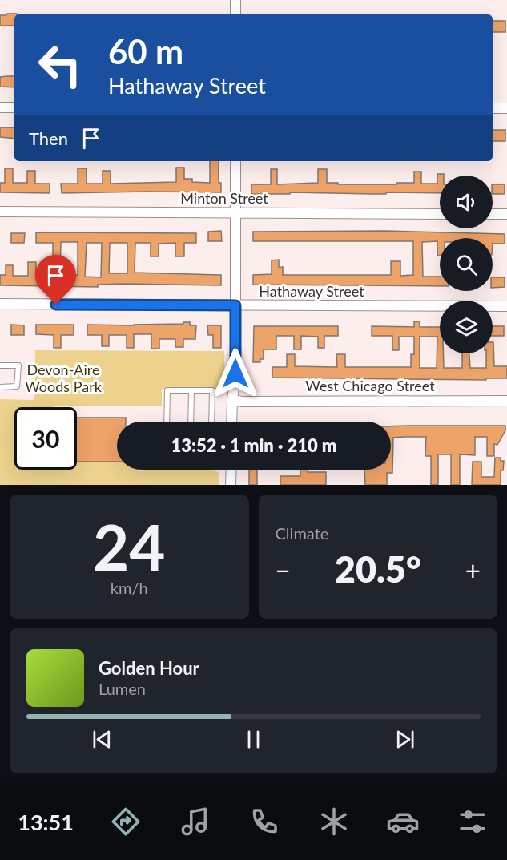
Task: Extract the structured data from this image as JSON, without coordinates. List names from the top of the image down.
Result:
{
  "streets": {
    "street": ["Minton Street", "Hathaway Street", "West Chicago Street"]
  },
  "parks": ["Devon-Aire Woods Park"],
  "page": {
    "turn": ["60 m", "Hathaway Street"],
    "then": "Then",
    "limit": "30",
    "trip": "13:52 · 1 min · 210 m",
    "tile": [
      ["24", "km/h"],
      "Climate"
    ],
    "heat": ["−", "20.5°", "+"],
    "song": ["Golden Hour", "Lumen"],
    "tabs": "13:51"
  }
}
